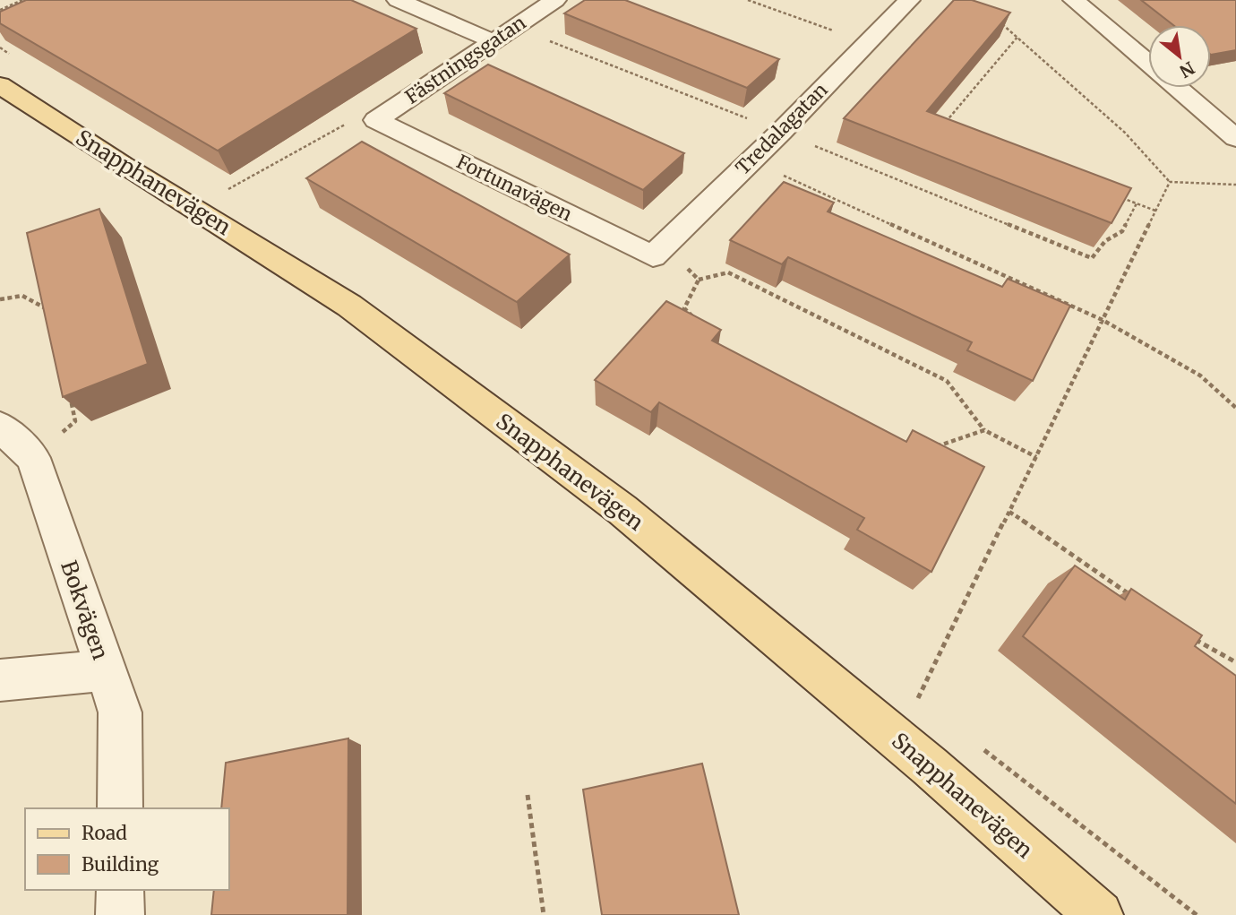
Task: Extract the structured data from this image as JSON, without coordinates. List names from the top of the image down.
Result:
{
  "streets": {
    "main road": ["Snapphanevägen"],
    "street": [
      "Fästningsgatan",
      "Tredalagatan",
      "Fortunavägen",
      "Bokvägen"
    ]
  },
  "crossings": [
    ["Fästningsgatan", "Fortunavägen"],
    ["Tredalagatan", "Fortunavägen"]
  ],
  "legend": ["Road", "Building"],
  "north": "bottom right"
}
